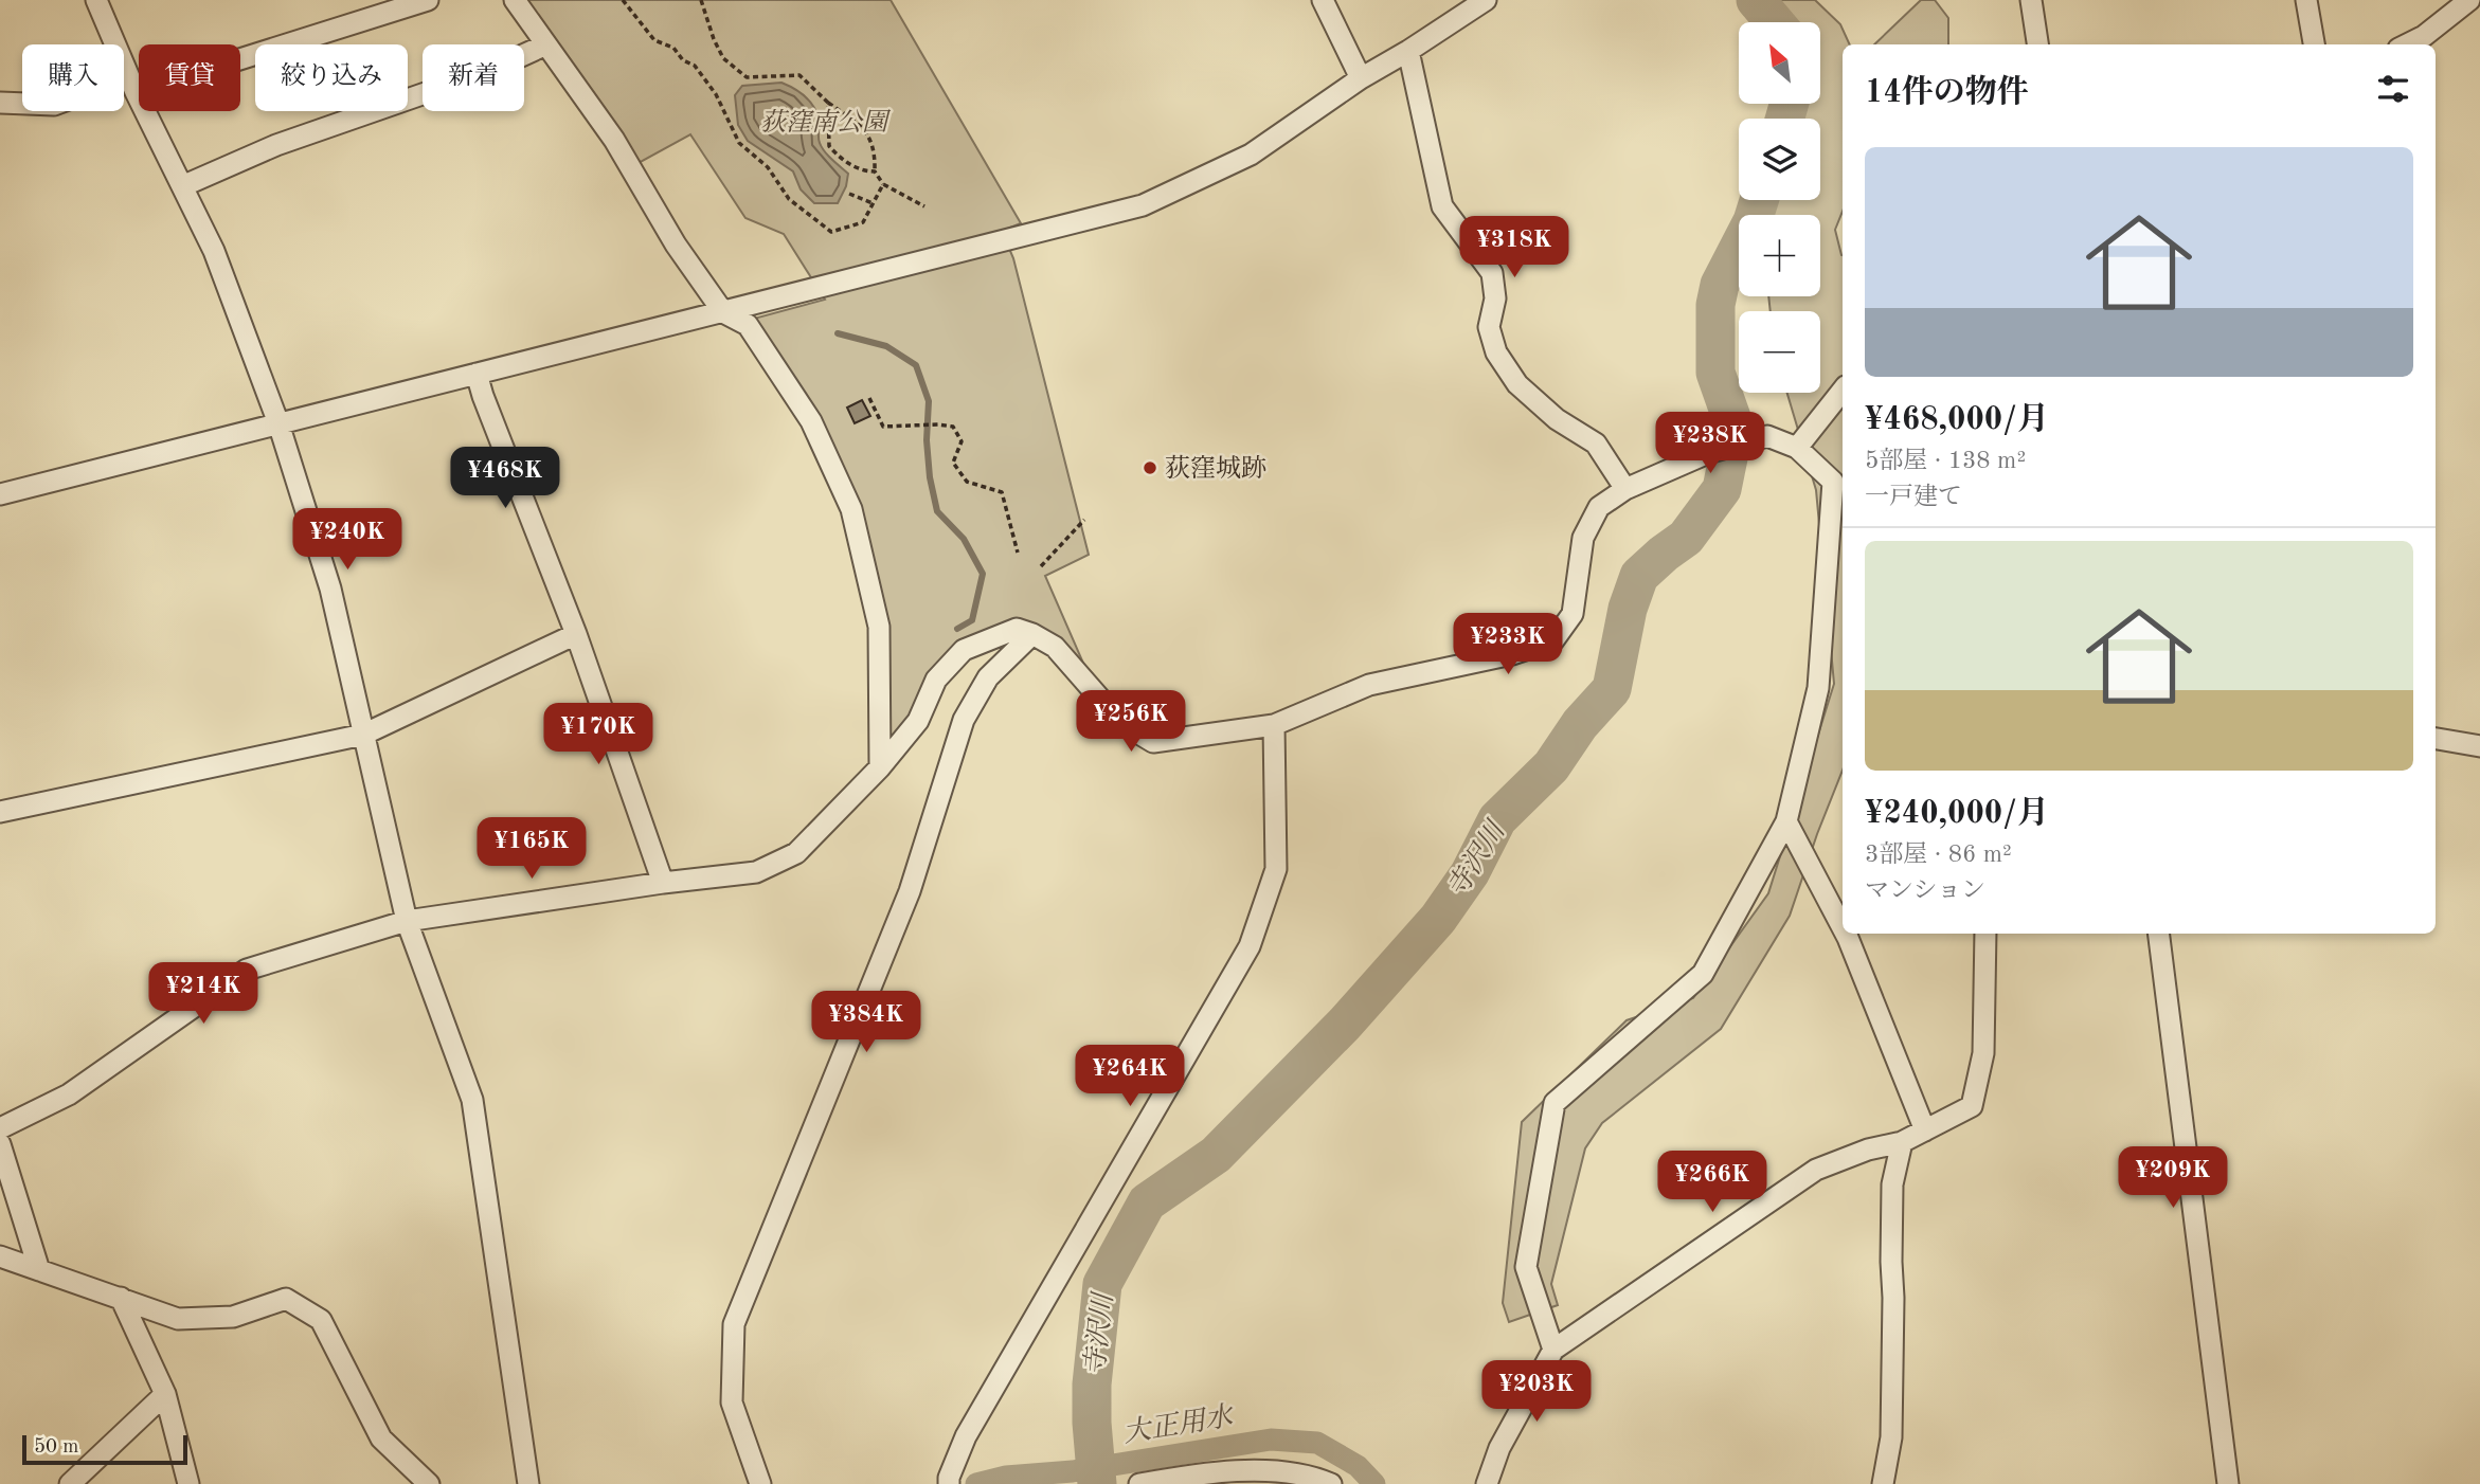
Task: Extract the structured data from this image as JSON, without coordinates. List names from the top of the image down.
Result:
{
  "water": ["寺沢川", "大正用水"],
  "parks": ["荻窪南公園"],
  "places": ["荻窪城跡"],
  "scale_bar": "50 m",
  "north": "top left",
  "page": {
    "map_buttons": ["+", "−"],
    "chip": [
      "購入",
      "賃貸",
      "絞り込み",
      "新着"
    ],
    "heading": "14件の物件",
    "list": [
      {
        "name": "¥468,000/月",
        "note": "5部屋 · 138 m² · 一戸建て"
      },
      {
        "name": "¥240,000/月",
        "note": "3部屋 · 86 m² · マンション"
      }
    ],
    "price": [
      "¥318K",
      "¥238K",
      "¥468K",
      "¥240K",
      "¥233K",
      "¥256K",
      "¥170K",
      "¥165K",
      "¥214K",
      "¥384K",
      "¥264K",
      "¥209K",
      "¥266K",
      "¥203K"
    ],
    "scale": "50 m"
  }
}
